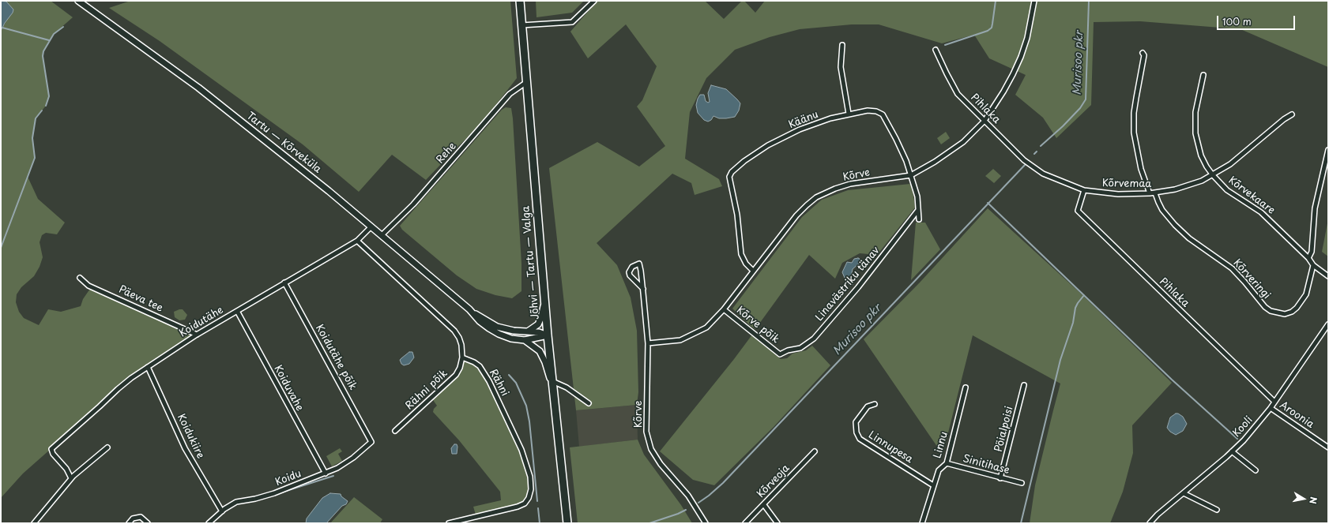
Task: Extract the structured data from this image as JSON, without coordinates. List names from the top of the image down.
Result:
{
  "streets": {
    "highway": ["Jõhvi — Tartu — Valga"],
    "main road": ["Tartu — Kõrveküla"],
    "street": [
      "Pihlaka",
      "Käänu",
      "Rehe",
      "Kõrve",
      "Kõrvemaa",
      "Kõrvekaare",
      "Kõrveringi",
      "Linavästriku tänav",
      "Päeva tee",
      "Koidutähe",
      "Kõrve põik",
      "Koidutähe põik",
      "Rähni",
      "Koiduvahe",
      "Rähni põik",
      "Aroonia",
      "Kooli",
      "Pöialpoisi",
      "Koidukiire",
      "Linnu",
      "Linnupesa",
      "Sinitihase",
      "Koidu",
      "Kõrveoja"
    ]
  },
  "crossings": [
    ["Pihlaka", "Kõrve"],
    ["Pihlaka", "Kõrvemaa"],
    ["Pihlaka", "Kooli"],
    ["Käänu", "Kõrve"],
    ["Käänu", "Linavästriku tänav"],
    ["Tartu — Kõrveküla", "Rehe"],
    ["Tartu — Kõrveküla", "Jõhvi — Tartu — Valga"],
    ["Tartu — Kõrveküla", "Koidutähe"],
    ["Rehe", "Jõhvi — Tartu — Valga"],
    ["Kõrve", "Kõrve põik"],
    ["Kõrvemaa", "Kõrvekaare"],
    ["Kõrvemaa", "Kõrveringi"],
    ["Kõrvekaare", "Kõrveringi"],
    ["Linavästriku tänav", "Kõrve põik"],
    ["Päeva tee", "Koidutähe"],
    ["Koidutähe", "Koidutähe põik"],
    ["Koidutähe", "Koiduvahe"],
    ["Koidutähe", "Koidukiire"],
    ["Koidutähe põik", "Koidu"],
    ["Rähni", "Rähni põik"],
    ["Koiduvahe", "Koidu"],
    ["Aroonia", "Kooli"],
    ["Pöialpoisi", "Sinitihase"],
    ["Koidukiire", "Koidu"],
    ["Linnu", "Linnupesa"],
    ["Linnu", "Sinitihase"]
  ],
  "water": ["Murisoo pkr"],
  "scale_bar": "100 m",
  "north": "right"
}
